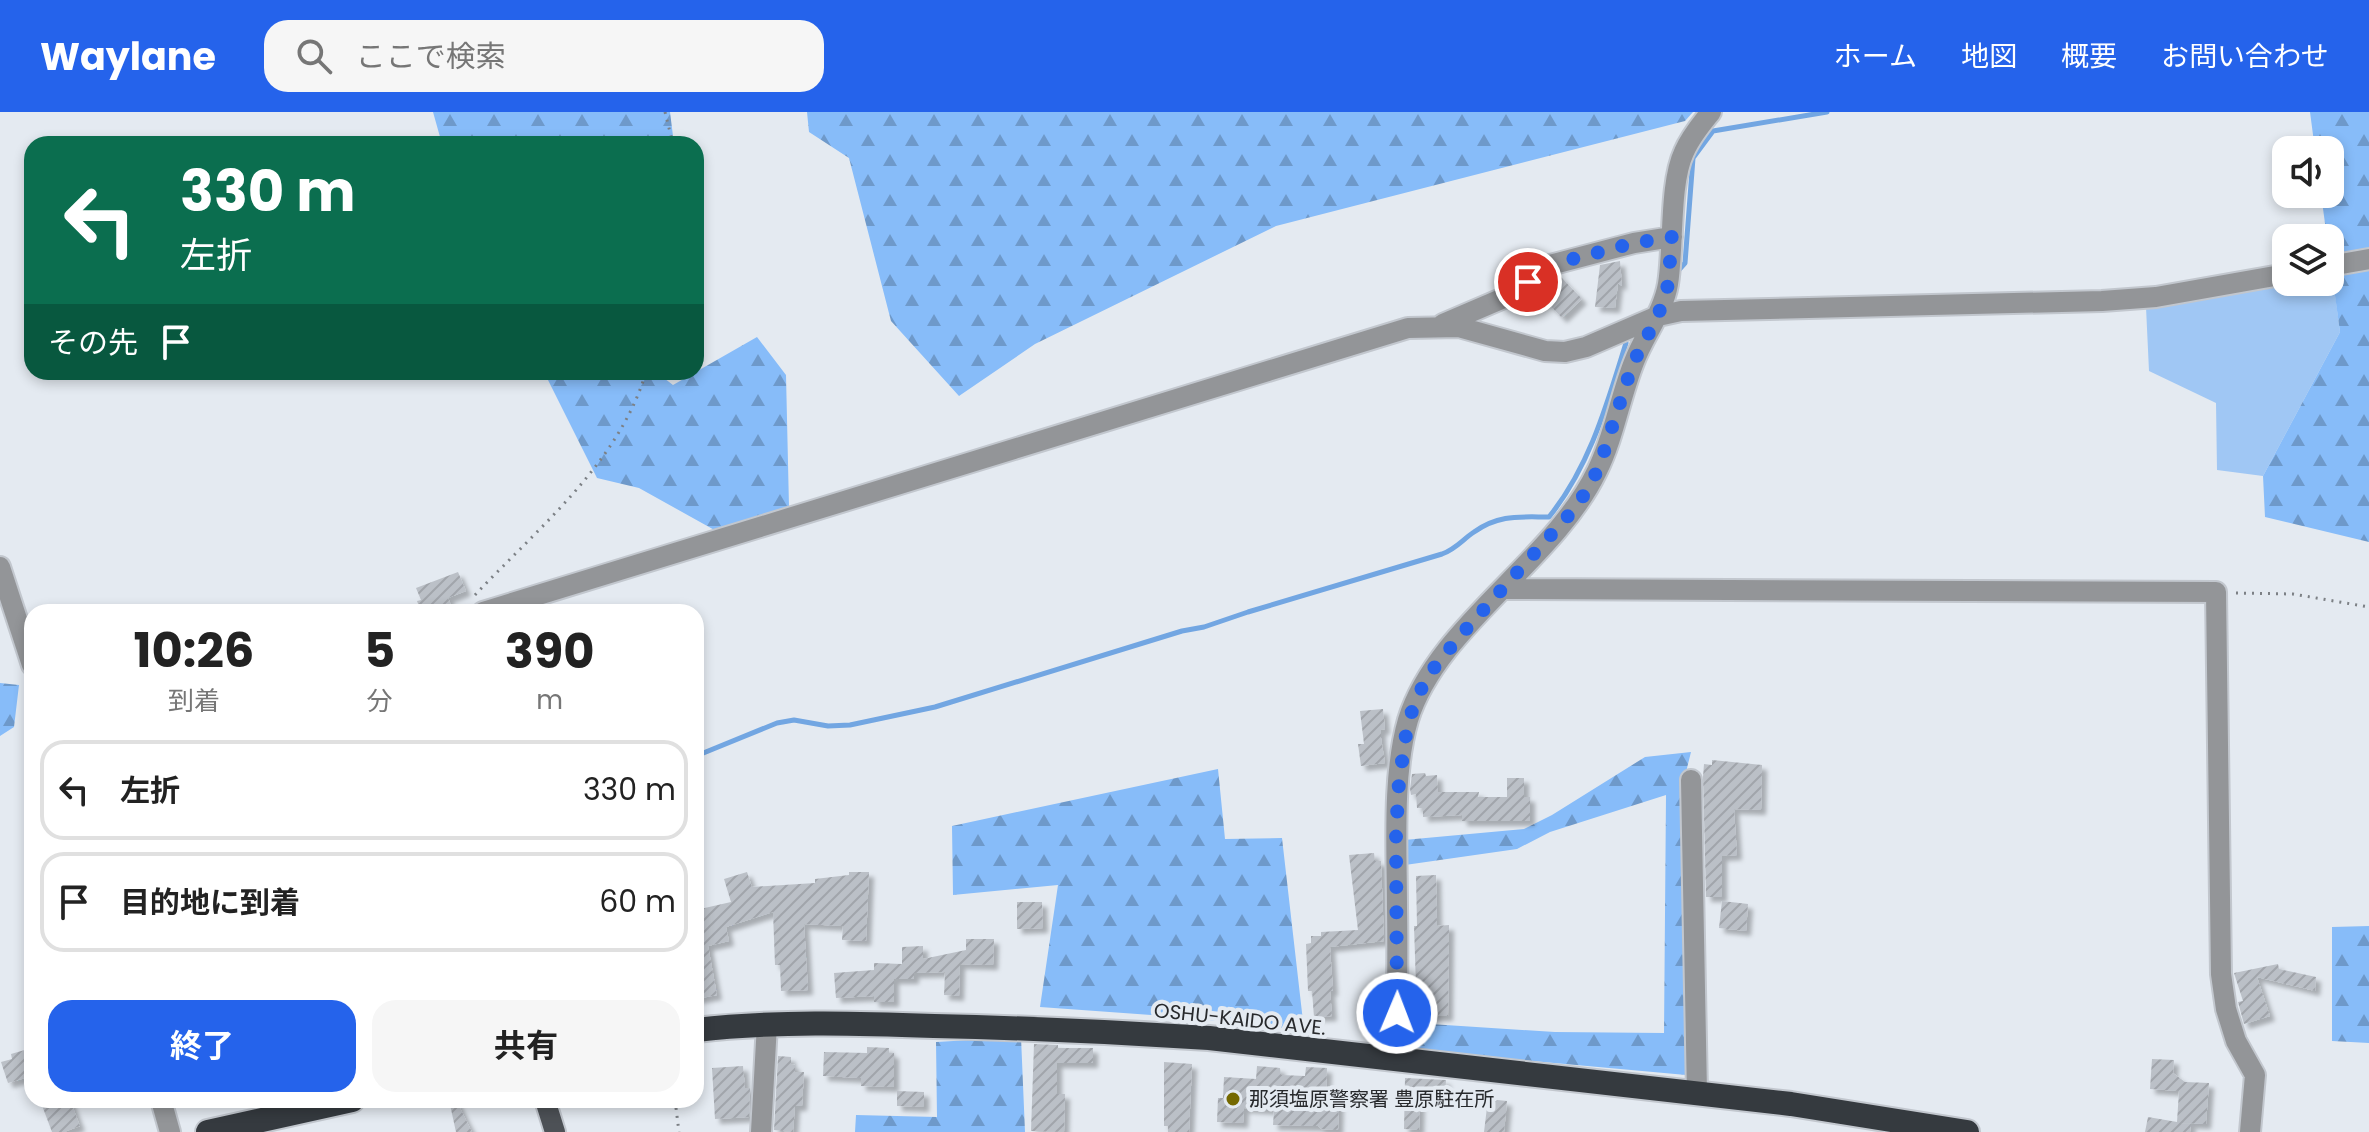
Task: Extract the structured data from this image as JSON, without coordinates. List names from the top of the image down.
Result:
{
  "streets": {
    "highway": ["OSHU-KAIDO AVE."]
  },
  "places": ["那須塩原警察署 豊原駐在所"],
  "page": {
    "header": "Waylane",
    "search": "ここで検索",
    "nav": [
      "ホーム",
      "地図",
      "概要",
      "お問い合わせ"
    ],
    "turn": ["330 m", "左折"],
    "then": "その先",
    "eta": [
      "10:26",
      "到着",
      "5",
      "分",
      "390",
      "m"
    ],
    "list": [
      {
        "name": "左折",
        "value": "330 m"
      },
      {
        "name": "目的地に到着",
        "value": "60 m"
      }
    ],
    "buttons": ["終了", "共有"]
  }
}
